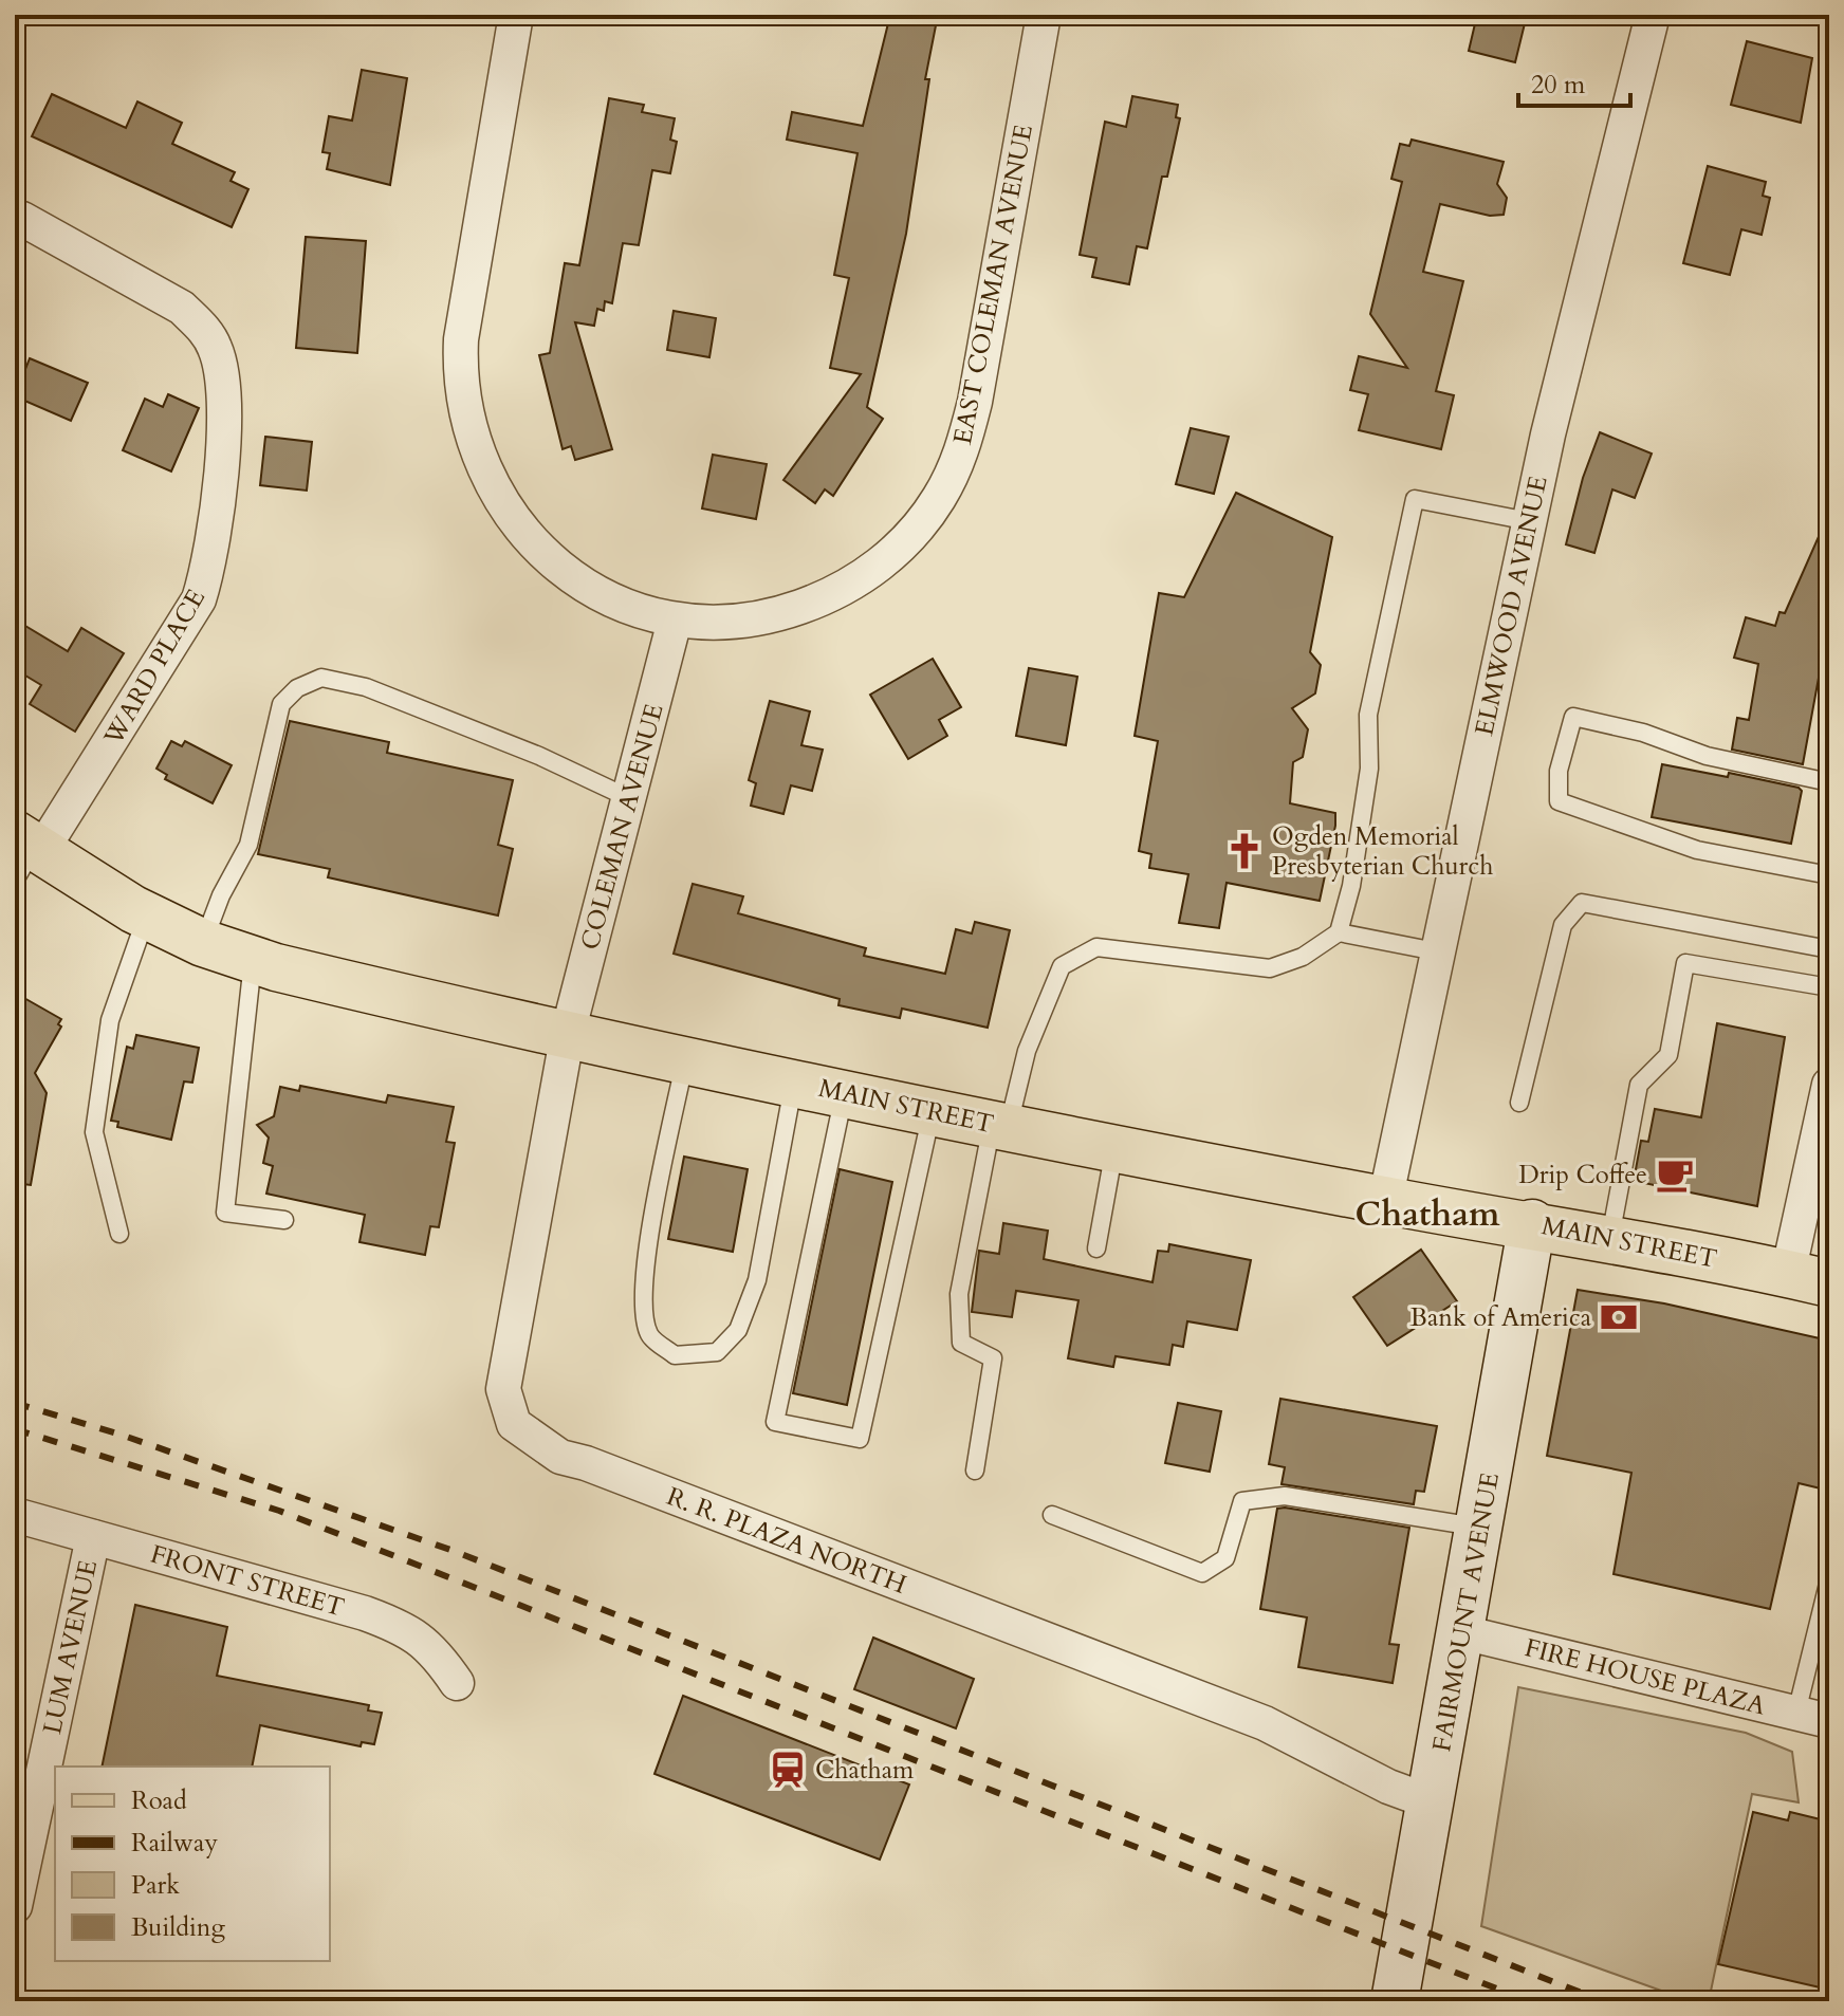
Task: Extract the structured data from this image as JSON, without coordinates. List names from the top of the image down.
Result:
{
  "streets": {
    "main road": ["MAIN STREET", "FAIRMOUNT AVENUE"],
    "street": [
      "EAST COLEMAN AVENUE",
      "ELMWOOD AVENUE",
      "WARD PLACE",
      "COLEMAN AVENUE",
      "R. R. PLAZA NORTH",
      "FRONT STREET",
      "LUM AVENUE",
      "FIRE HOUSE PLAZA"
    ]
  },
  "crossings": [
    ["EAST COLEMAN AVENUE", "COLEMAN AVENUE"],
    ["ELMWOOD AVENUE", "MAIN STREET"],
    ["WARD PLACE", "MAIN STREET"],
    ["COLEMAN AVENUE", "MAIN STREET"],
    ["COLEMAN AVENUE", "R. R. PLAZA NORTH"],
    ["MAIN STREET", "R. R. PLAZA NORTH"],
    ["MAIN STREET", "FAIRMOUNT AVENUE"],
    ["R. R. PLAZA NORTH", "FAIRMOUNT AVENUE"],
    ["FRONT STREET", "LUM AVENUE"],
    ["FAIRMOUNT AVENUE", "FIRE HOUSE PLAZA"]
  ],
  "districts": ["Chatham"],
  "places": {
    "church": ["Ogden Memorial Presbyterian Church"],
    "cafe": ["Drip Coffee"],
    "bank": ["Bank of America"],
    "station": ["Chatham"]
  },
  "legend": [
    "Road",
    "Railway",
    "Park",
    "Building"
  ],
  "scale_bar": "20 m"
}
